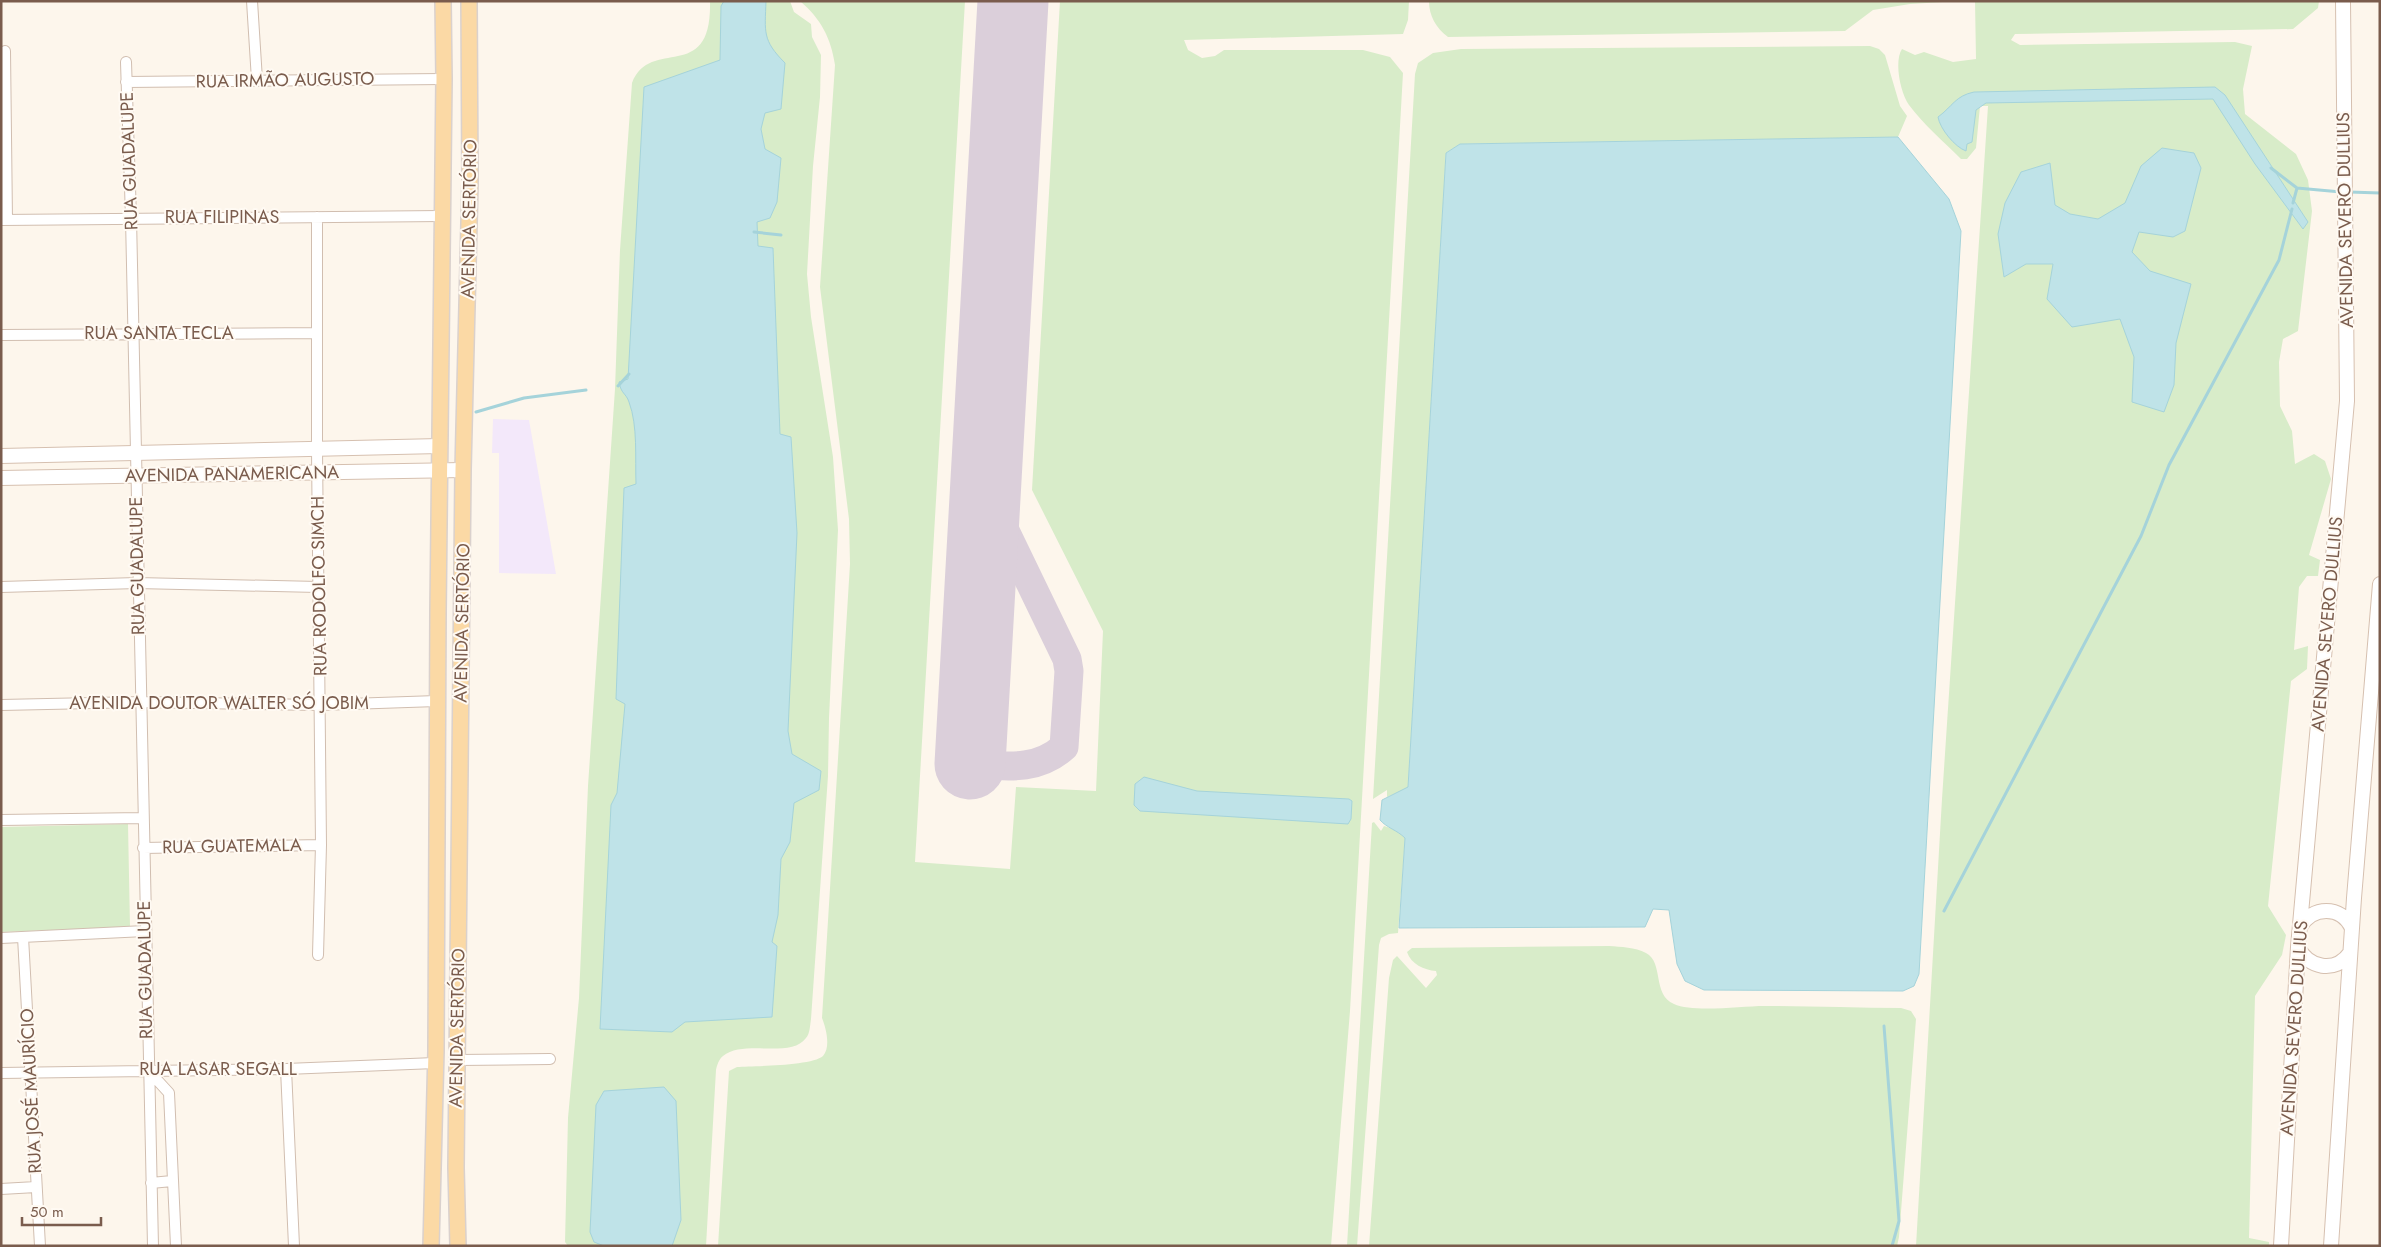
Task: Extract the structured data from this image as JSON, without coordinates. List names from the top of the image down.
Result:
{
  "streets": {
    "main road": ["AVENIDA SERTÓRIO", "AVENIDA SEVERO DULLIUS", "AVENIDA PANAMERICANA"],
    "street": [
      "RUA IRMÃO AUGUSTO",
      "RUA GUADALUPE",
      "RUA FILIPINAS",
      "RUA SANTA TECLA",
      "RUA RODOLFO SIMCH",
      "AVENIDA DOUTOR WALTER SÓ JOBIM",
      "RUA GUATEMALA",
      "RUA LASAR SEGALL",
      "RUA JOSÉ MAURÍCIO"
    ]
  },
  "crossings": [
    ["RUA IRMÃO AUGUSTO", "RUA GUADALUPE"],
    ["RUA IRMÃO AUGUSTO", "AVENIDA SERTÓRIO"],
    ["RUA GUADALUPE", "RUA FILIPINAS"],
    ["RUA GUADALUPE", "RUA SANTA TECLA"],
    ["RUA GUADALUPE", "AVENIDA PANAMERICANA"],
    ["RUA GUADALUPE", "AVENIDA DOUTOR WALTER SÓ JOBIM"],
    ["RUA GUADALUPE", "RUA GUATEMALA"],
    ["RUA GUADALUPE", "RUA LASAR SEGALL"],
    ["RUA FILIPINAS", "AVENIDA SERTÓRIO"],
    ["RUA FILIPINAS", "RUA RODOLFO SIMCH"],
    ["AVENIDA SERTÓRIO", "AVENIDA PANAMERICANA"],
    ["AVENIDA SERTÓRIO", "AVENIDA DOUTOR WALTER SÓ JOBIM"],
    ["AVENIDA SERTÓRIO", "RUA LASAR SEGALL"],
    ["RUA SANTA TECLA", "RUA RODOLFO SIMCH"],
    ["AVENIDA PANAMERICANA", "RUA RODOLFO SIMCH"],
    ["RUA RODOLFO SIMCH", "AVENIDA DOUTOR WALTER SÓ JOBIM"],
    ["RUA RODOLFO SIMCH", "RUA GUATEMALA"],
    ["RUA LASAR SEGALL", "RUA JOSÉ MAURÍCIO"]
  ],
  "scale_bar": "50 m"
}
